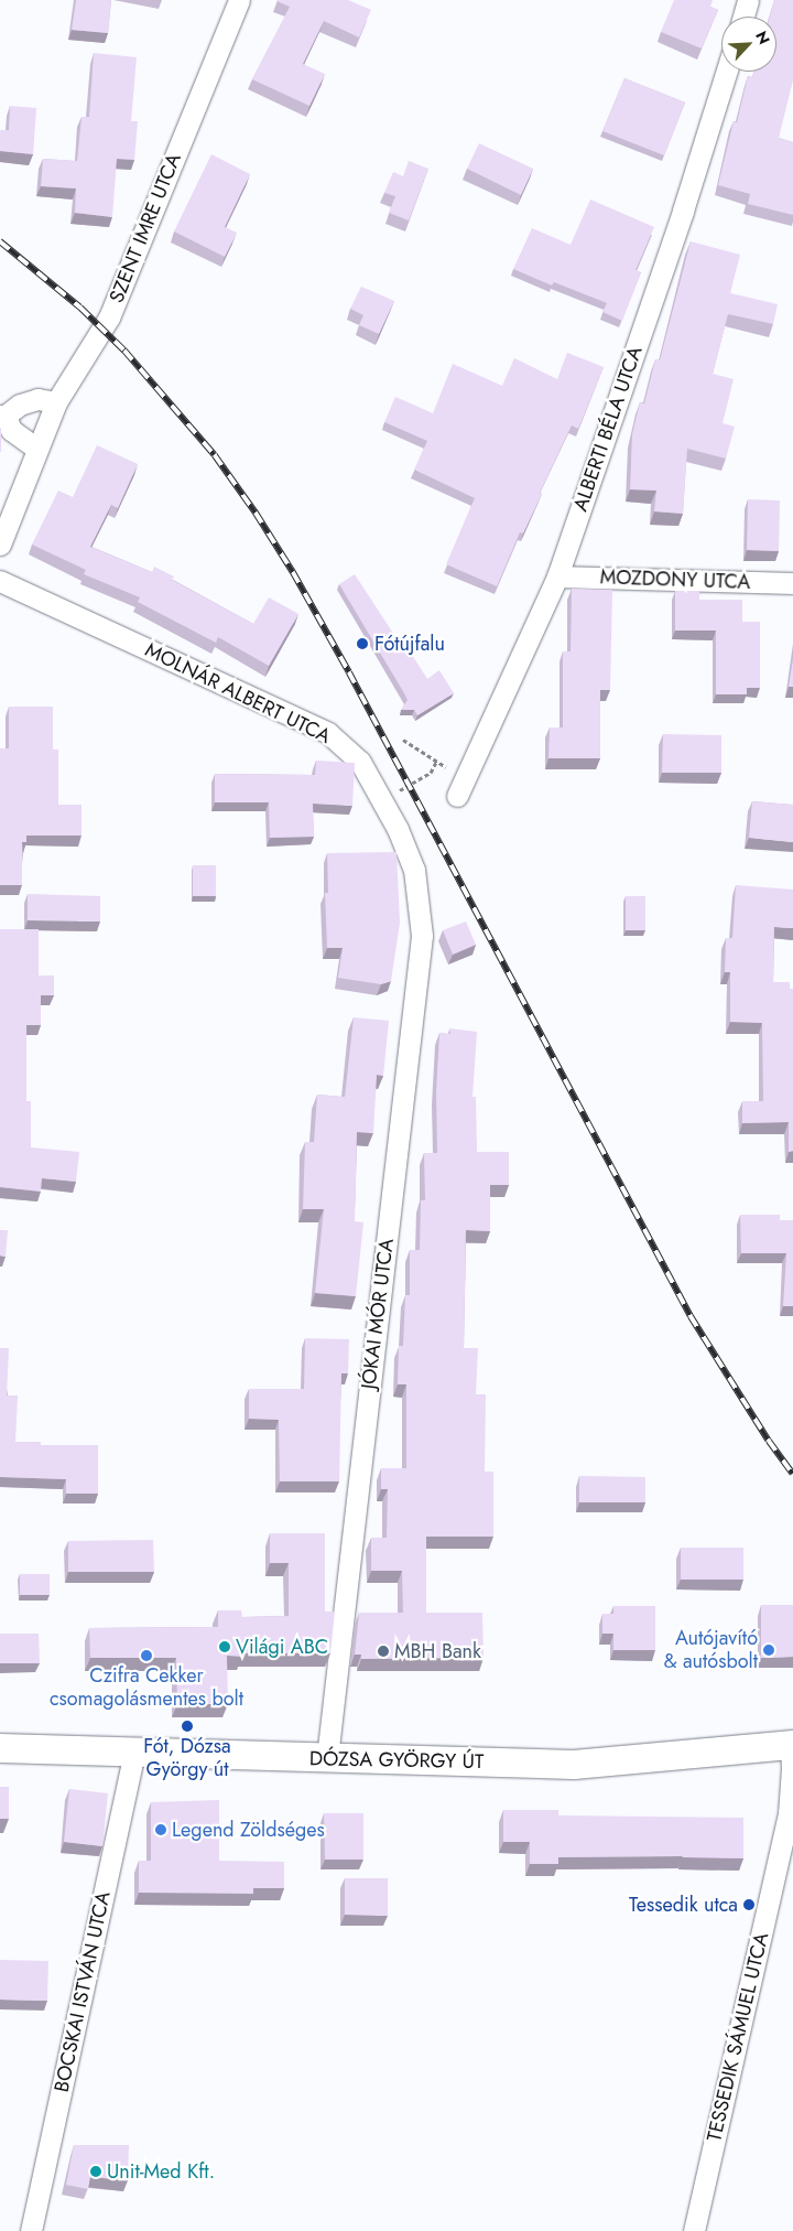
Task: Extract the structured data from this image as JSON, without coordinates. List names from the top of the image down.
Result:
{
  "streets": {
    "main road": ["DÓZSA GYÖRGY ÚT"],
    "street": [
      "SZENT IMRE UTCA",
      "ALBERTI BÉLA UTCA",
      "MOZDONY UTCA",
      "MOLNÁR ALBERT UTCA",
      "JÓKAI MÓR UTCA",
      "BOCSKAI ISTVÁN UTCA",
      "TESSEDIK SÁMUEL UTCA"
    ]
  },
  "crossings": [
    ["ALBERTI BÉLA UTCA", "MOZDONY UTCA"],
    ["MOLNÁR ALBERT UTCA", "JÓKAI MÓR UTCA"],
    ["JÓKAI MÓR UTCA", "DÓZSA GYÖRGY ÚT"],
    ["DÓZSA GYÖRGY ÚT", "BOCSKAI ISTVÁN UTCA"],
    ["DÓZSA GYÖRGY ÚT", "TESSEDIK SÁMUEL UTCA"]
  ],
  "places": [
    "Fótújfalu",
    "Világi ABC",
    "Autójavító & autósbolt",
    "MBH Bank",
    "Czifra Cekker csomagolásmentes bolt",
    "Fót, Dózsa György út",
    "Legend Zöldséges",
    "Tessedik utca",
    "Unit-Med Kft."
  ],
  "north": "top right"
}
